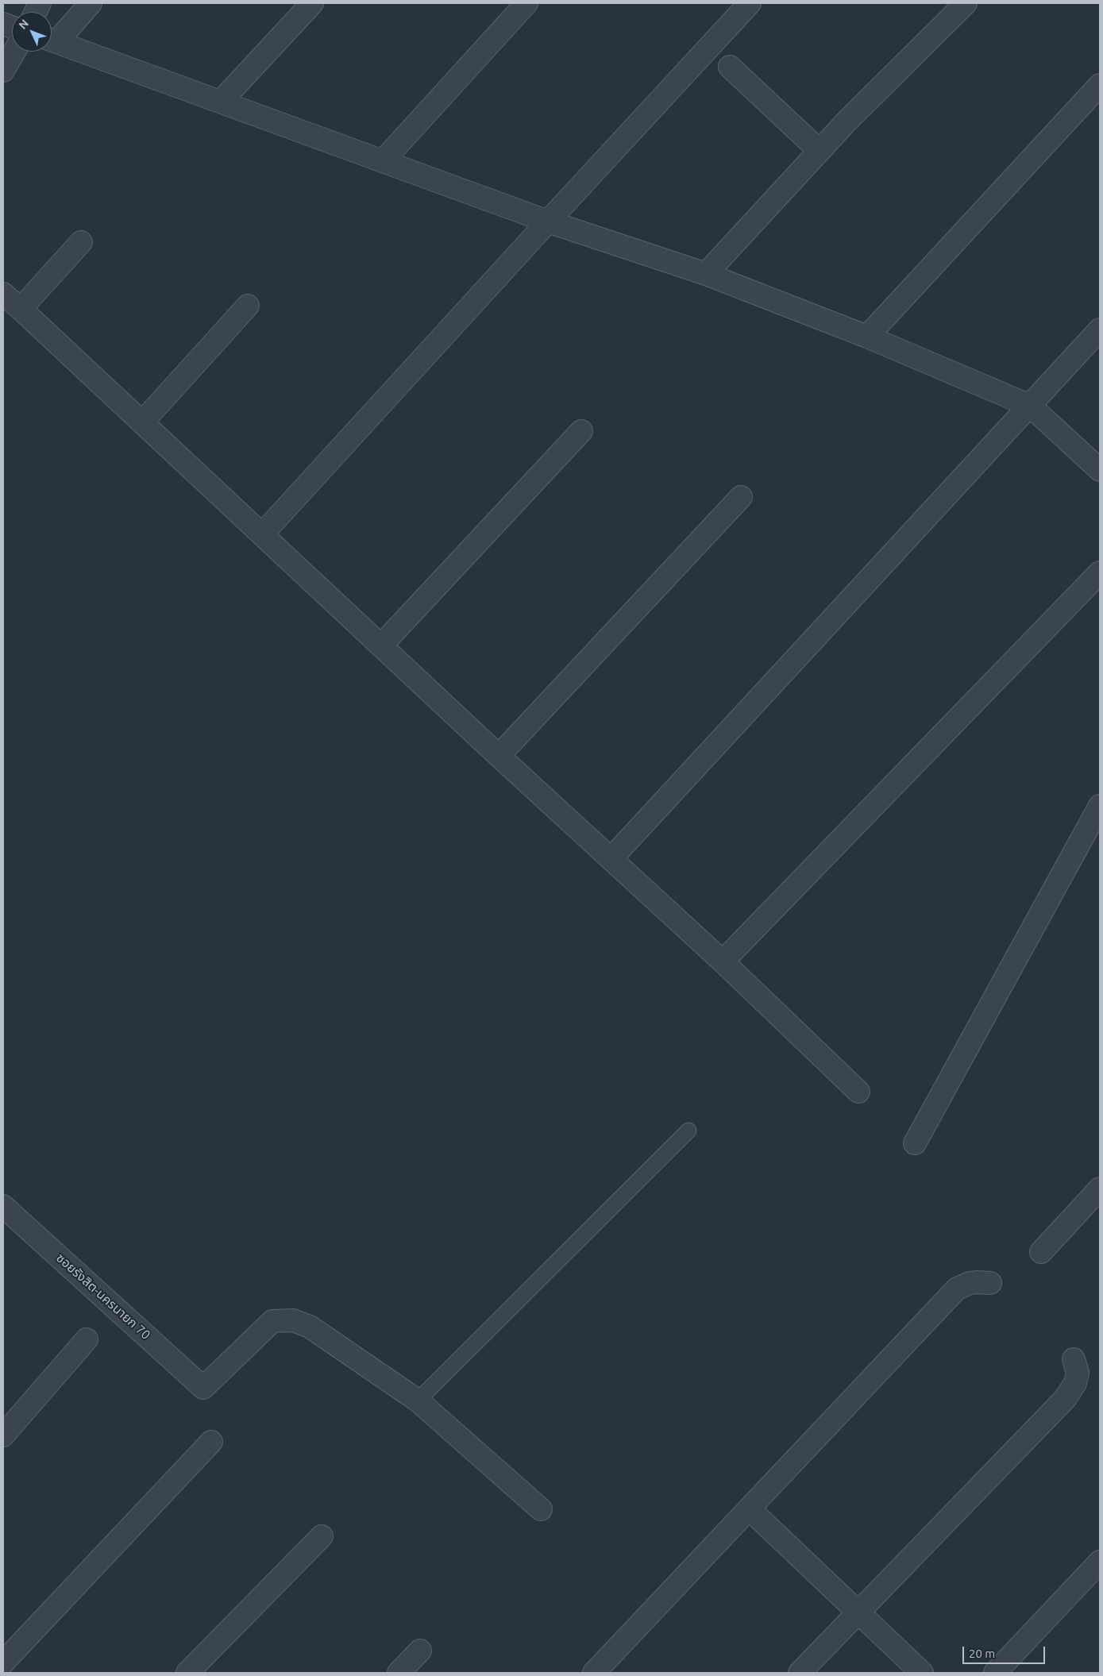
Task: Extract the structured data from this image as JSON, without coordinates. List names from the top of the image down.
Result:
{
  "streets": {
    "street": ["ซอยรังสิต-นครนายก 70"]
  },
  "scale_bar": "20 m",
  "north": "top left"
}
